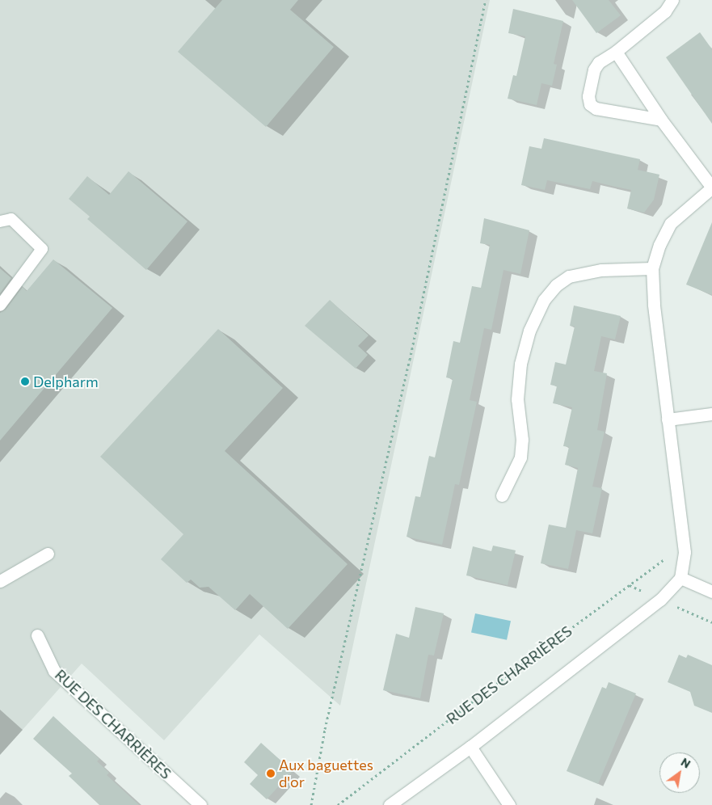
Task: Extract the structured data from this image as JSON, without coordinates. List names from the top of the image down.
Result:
{
  "streets": {
    "street": ["RUE DES CHARRIÈRES"]
  },
  "places": ["Delpharm", "Aux baguettes d'or"],
  "north": "top right"
}
